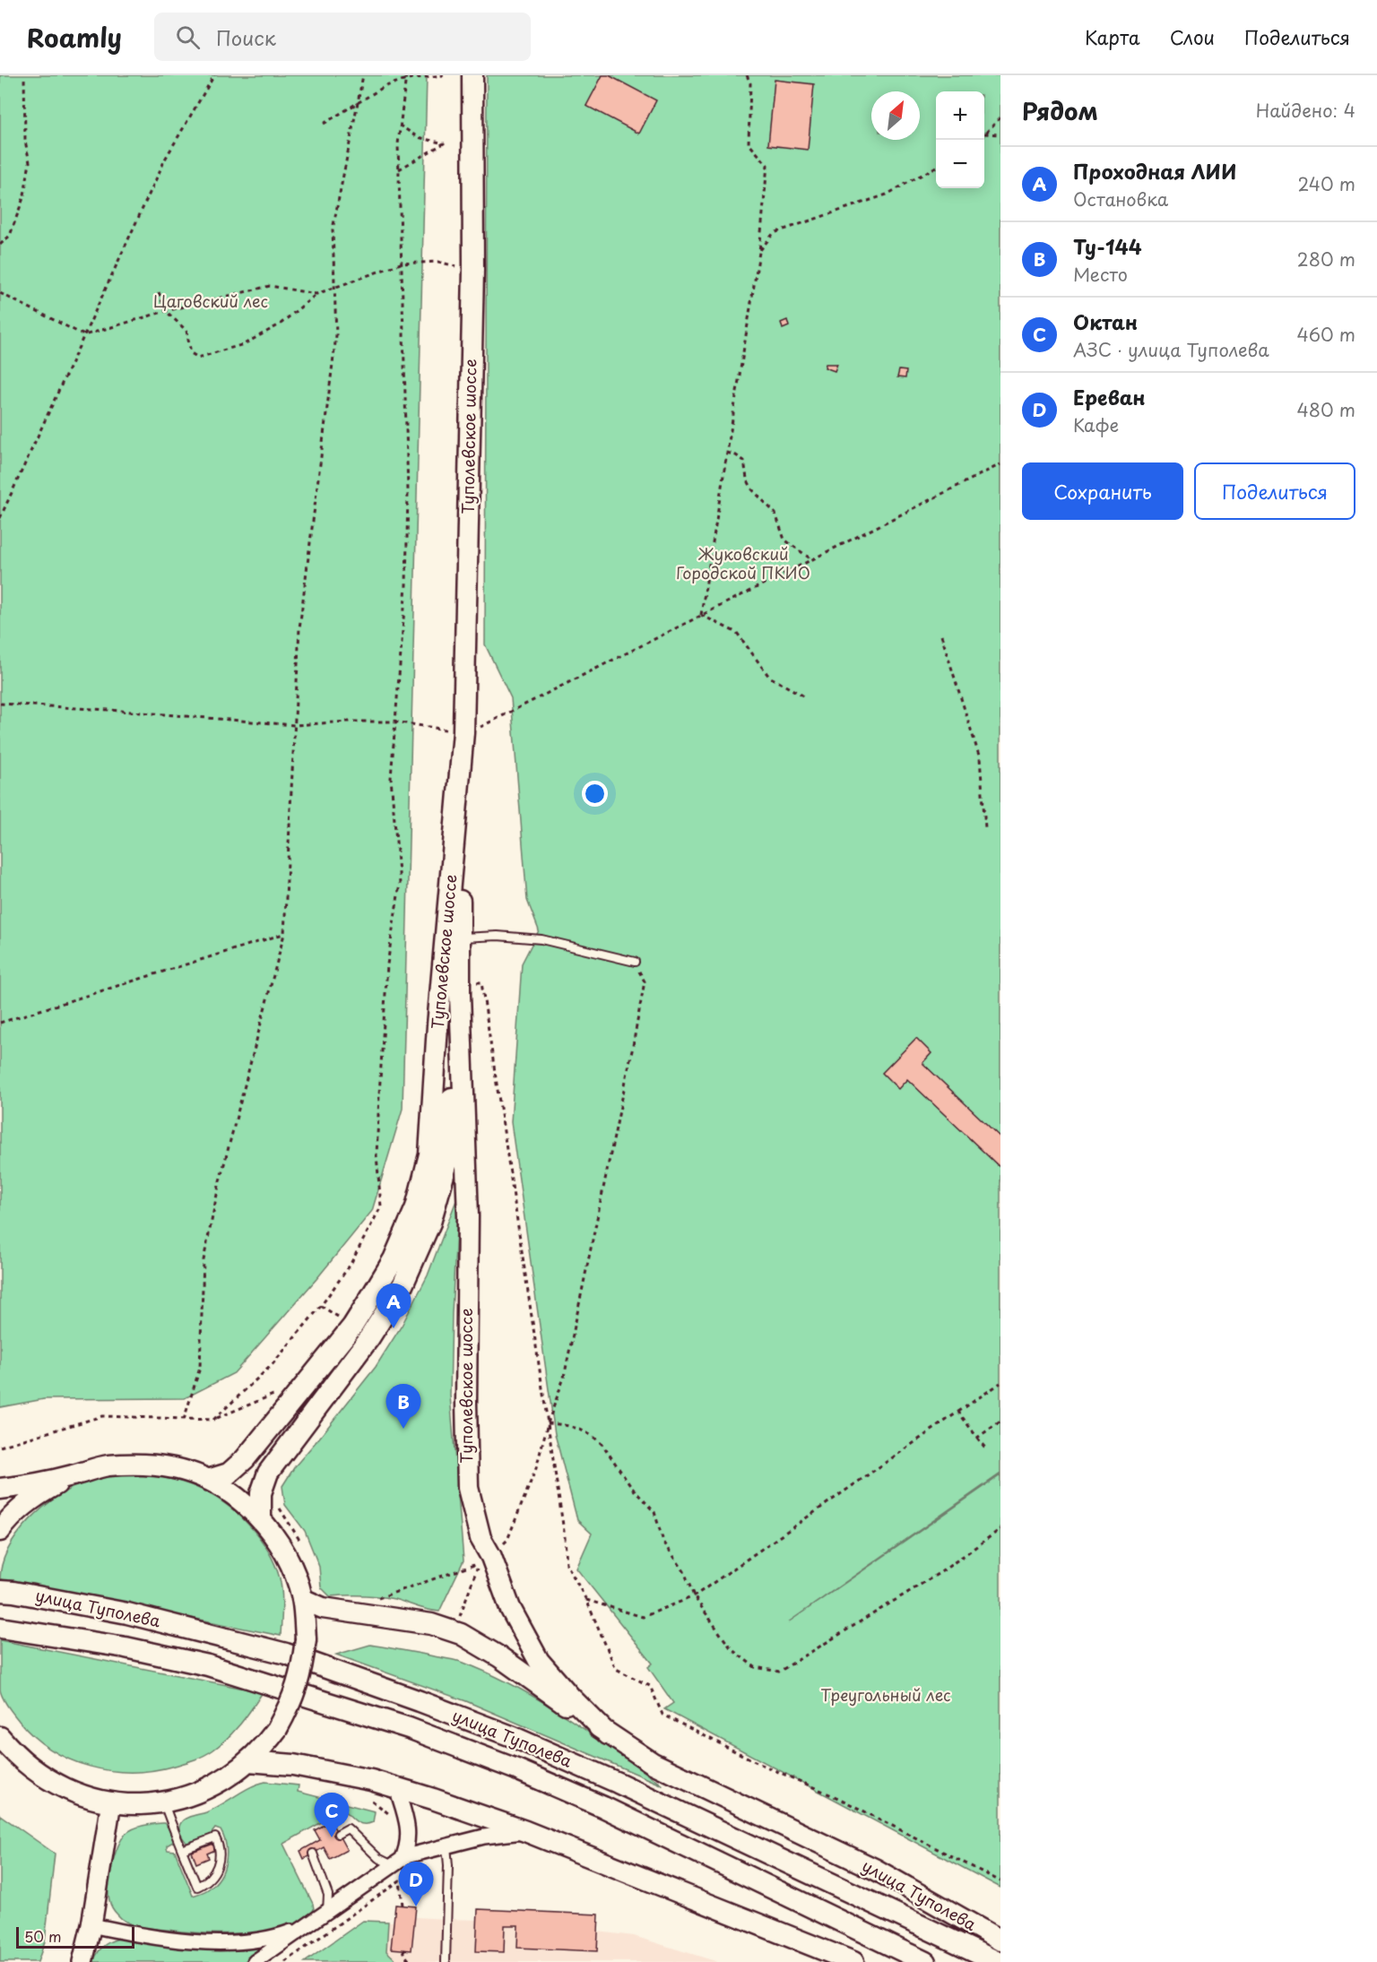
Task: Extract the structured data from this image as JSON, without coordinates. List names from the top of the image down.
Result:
{
  "streets": {
    "main road": ["Туполевское шоссе", "улица Туполева"]
  },
  "crossings": [
    ["Туполевское шоссе", "улица Туполева"]
  ],
  "parks": ["Цаговский лес", "Жуковский Городской ПКИО", "Треугольный лес"],
  "scale_bar": "50 m",
  "north": "top right",
  "page": {
    "header": "Roamly",
    "search": "Поиск",
    "nav": ["Карта", "Слои", "Поделиться"],
    "heading": ["Рядом", "Найдено: 4"],
    "map_buttons": ["+", "−"],
    "list": [
      {
        "mark": "A",
        "name": "Проходная ЛИИ",
        "note": "Остановка",
        "value": "240 m"
      },
      {
        "mark": "B",
        "name": "Ty-144",
        "note": "Место",
        "value": "280 m"
      },
      {
        "mark": "C",
        "name": "Октан",
        "note": "АЗС · улица Туполева",
        "value": "460 m"
      },
      {
        "mark": "D",
        "name": "Ереван",
        "note": "Кафе",
        "value": "480 m"
      }
    ],
    "buttons": ["Сохранить", "Поделиться"],
    "pins": [
      "A",
      "B",
      "C",
      "D"
    ],
    "scale": "50 m"
  }
}
